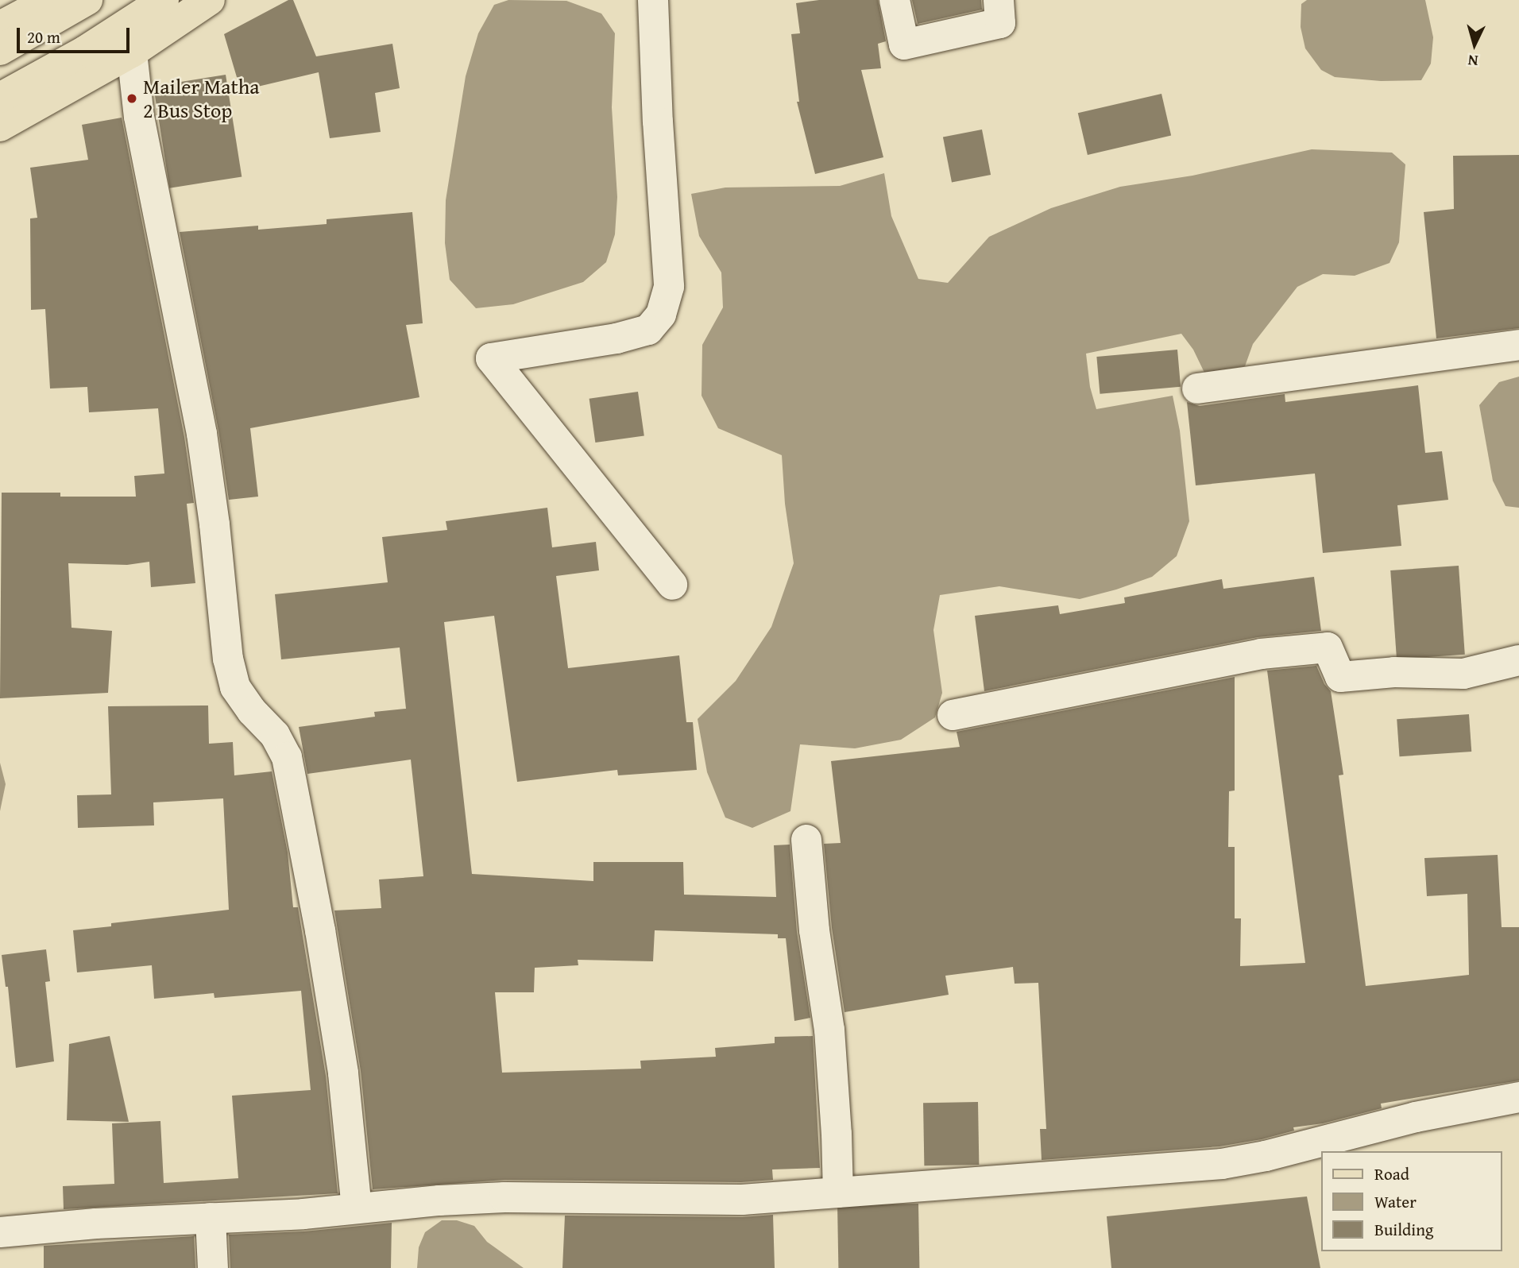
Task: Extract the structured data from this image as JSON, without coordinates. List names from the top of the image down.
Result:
{
  "places": ["Mailer Matha 2 Bus Stop"],
  "legend": ["Road", "Water", "Building"],
  "scale_bar": "20 m",
  "north": "bottom"
}
